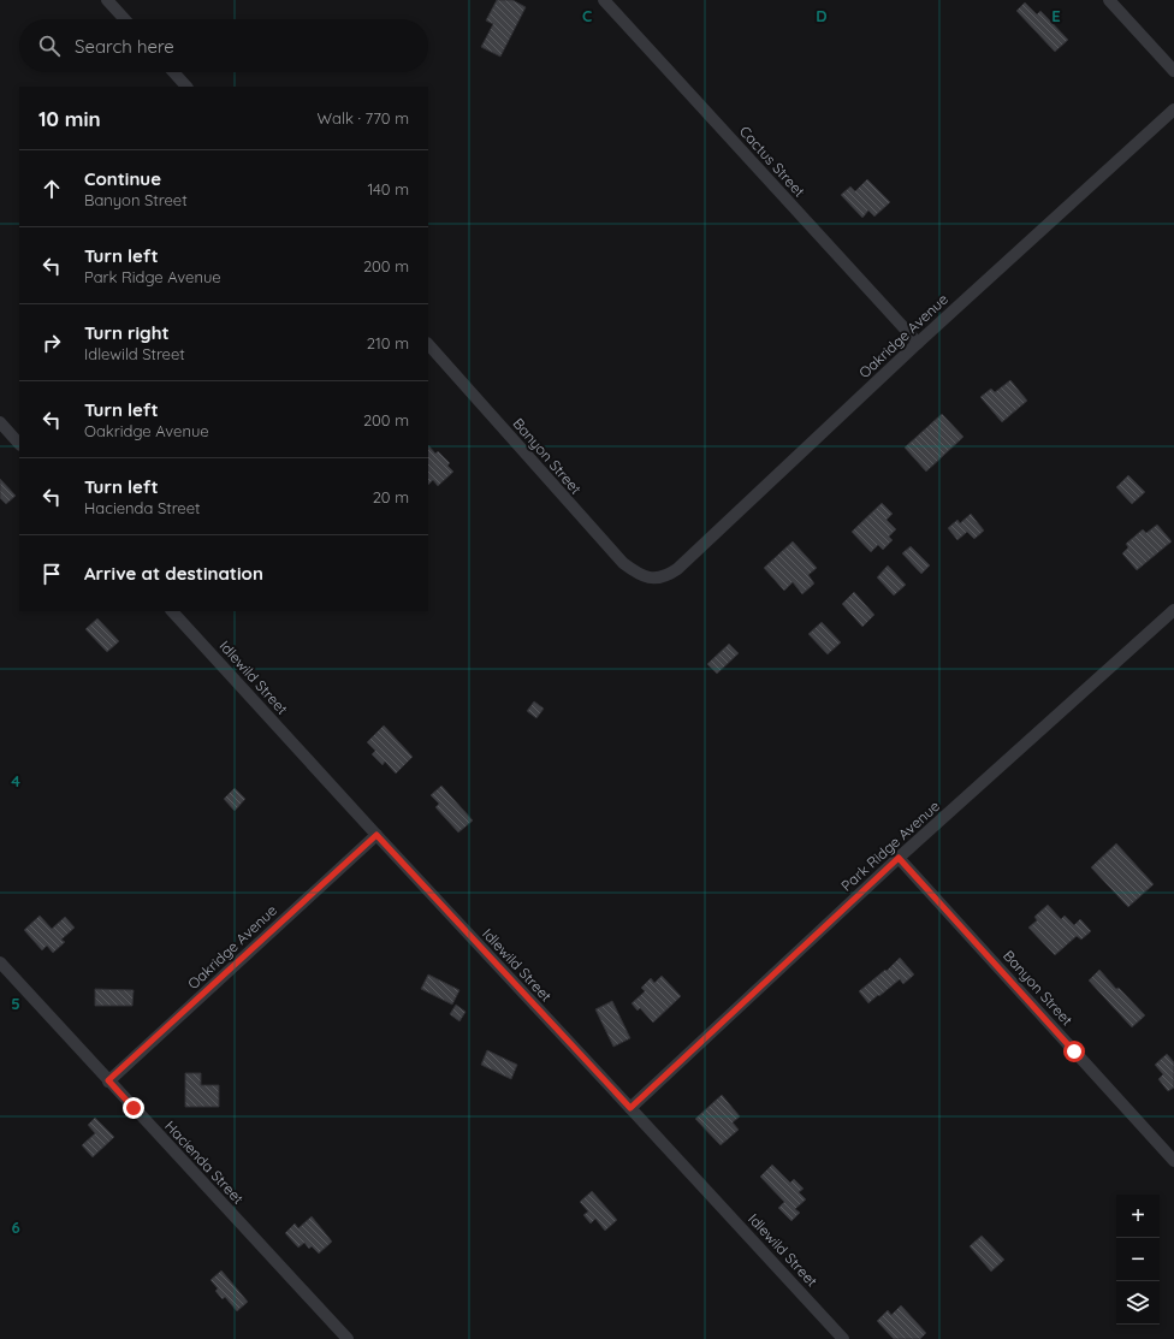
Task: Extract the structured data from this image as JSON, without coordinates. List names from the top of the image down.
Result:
{
  "streets": {
    "street": [
      "Cactus Street",
      "Oakridge Avenue",
      "Banyon Street",
      "Idlewild Street",
      "Park Ridge Avenue",
      "Hacienda Street"
    ]
  },
  "crossings": [
    ["Cactus Street", "Oakridge Avenue"],
    ["Oakridge Avenue", "Banyon Street"],
    ["Oakridge Avenue", "Idlewild Street"],
    ["Oakridge Avenue", "Hacienda Street"],
    ["Banyon Street", "Park Ridge Avenue"],
    ["Idlewild Street", "Park Ridge Avenue"]
  ],
  "page": {
    "search": "Search here",
    "heading": ["10 min", "Walk · 770 m"],
    "list": [
      ["Continue", "Banyon Street", "140 m"],
      ["Turn left", "Park Ridge Avenue", "200 m"],
      ["Turn right", "Idlewild Street", "210 m"],
      ["Turn left", "Oakridge Avenue", "200 m"],
      ["Turn left", "Hacienda Street", "20 m"],
      "Arrive at destination"
    ],
    "map_buttons": ["+", "−"]
  },
  "grid": {
    "columns": ["C", "D", "E"],
    "rows": ["4", "5", "6"]
  }
}
